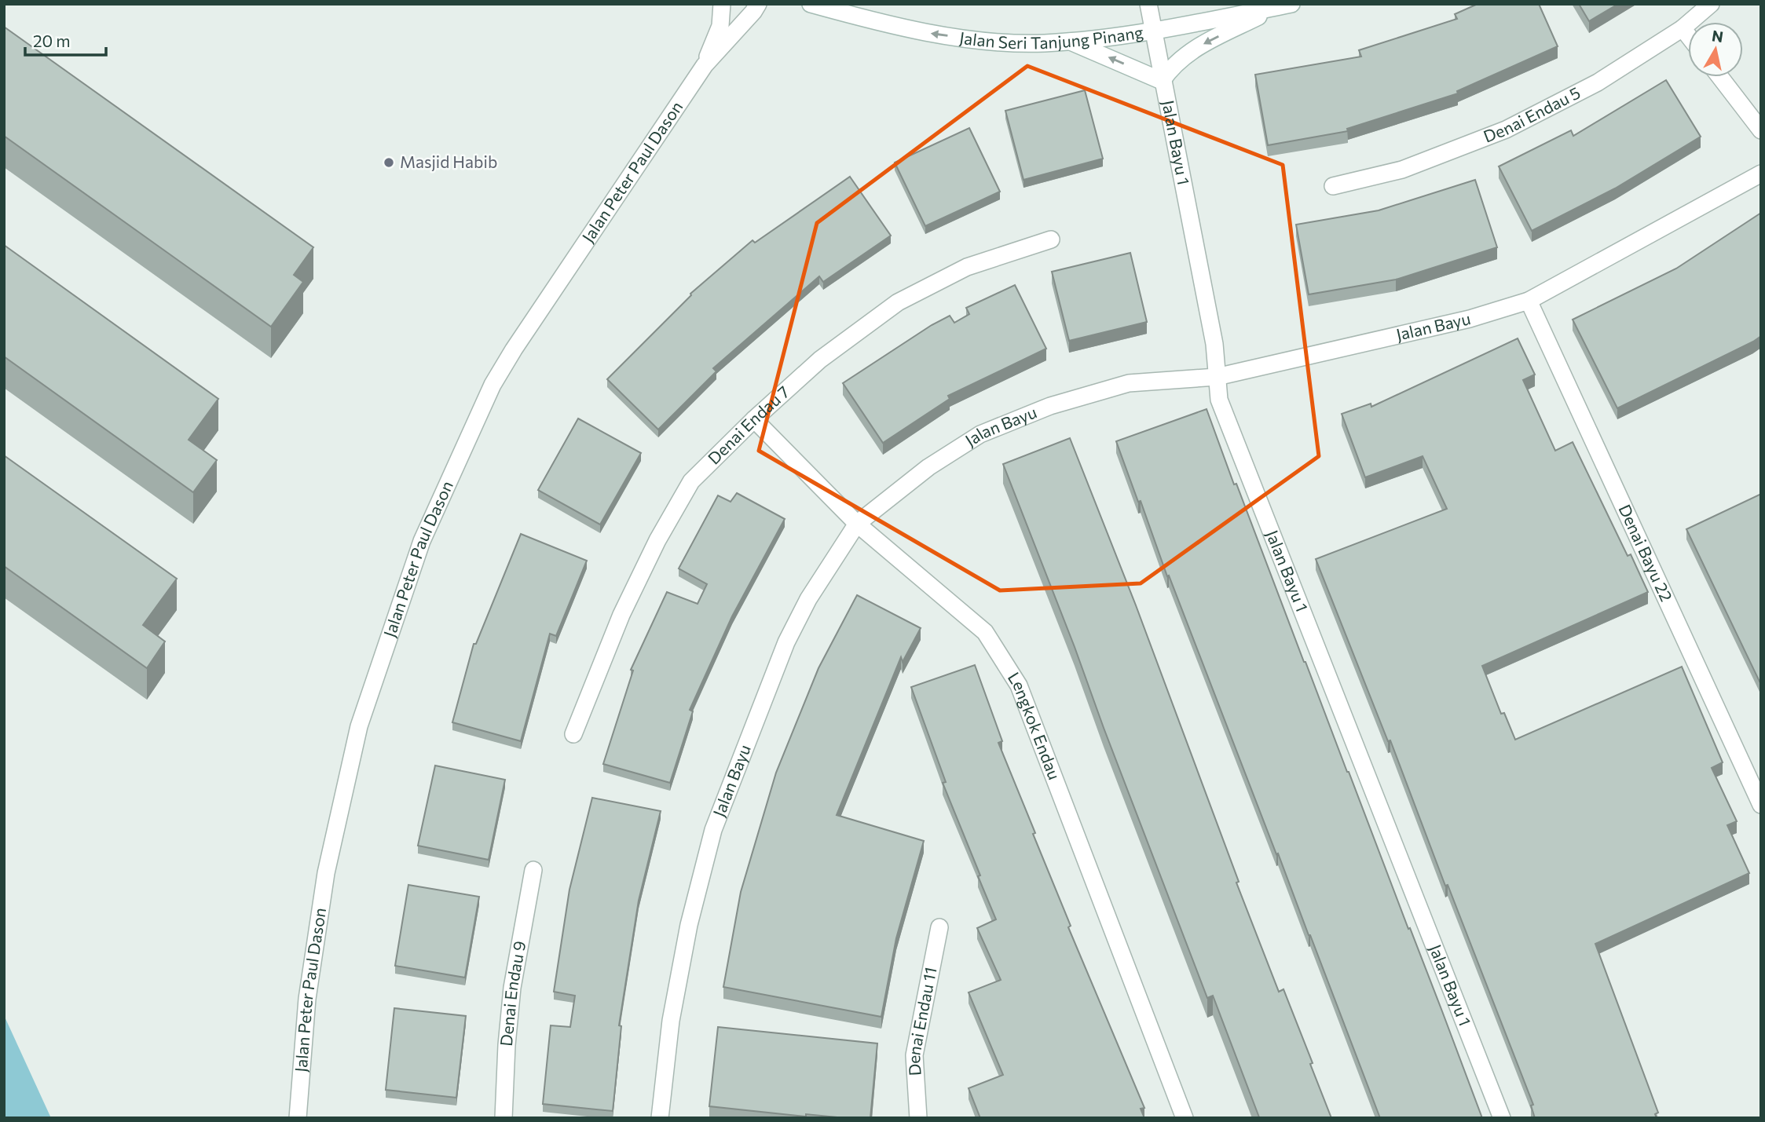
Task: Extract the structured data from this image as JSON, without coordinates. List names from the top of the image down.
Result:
{
  "streets": {
    "street": [
      "Jalan Seri Tanjung Pinang",
      "Denai Endau 5",
      "Jalan Bayu 1",
      "Jalan Peter Paul Dason",
      "Jalan Bayu",
      "Denai Endau 7",
      "Denai Bayu 22",
      "Lengkok Endau",
      "Denai Endau 9",
      "Denai Endau 11"
    ]
  },
  "crossings": [
    ["Jalan Seri Tanjung Pinang", "Jalan Bayu 1"],
    ["Jalan Bayu 1", "Jalan Bayu"],
    ["Jalan Bayu", "Denai Bayu 22"],
    ["Jalan Bayu", "Lengkok Endau"],
    ["Denai Endau 7", "Lengkok Endau"]
  ],
  "one_way": ["Jalan Seri Tanjung Pinang"],
  "places": ["Masjid Habib"],
  "scale_bar": "20 m",
  "north": "top"
}
